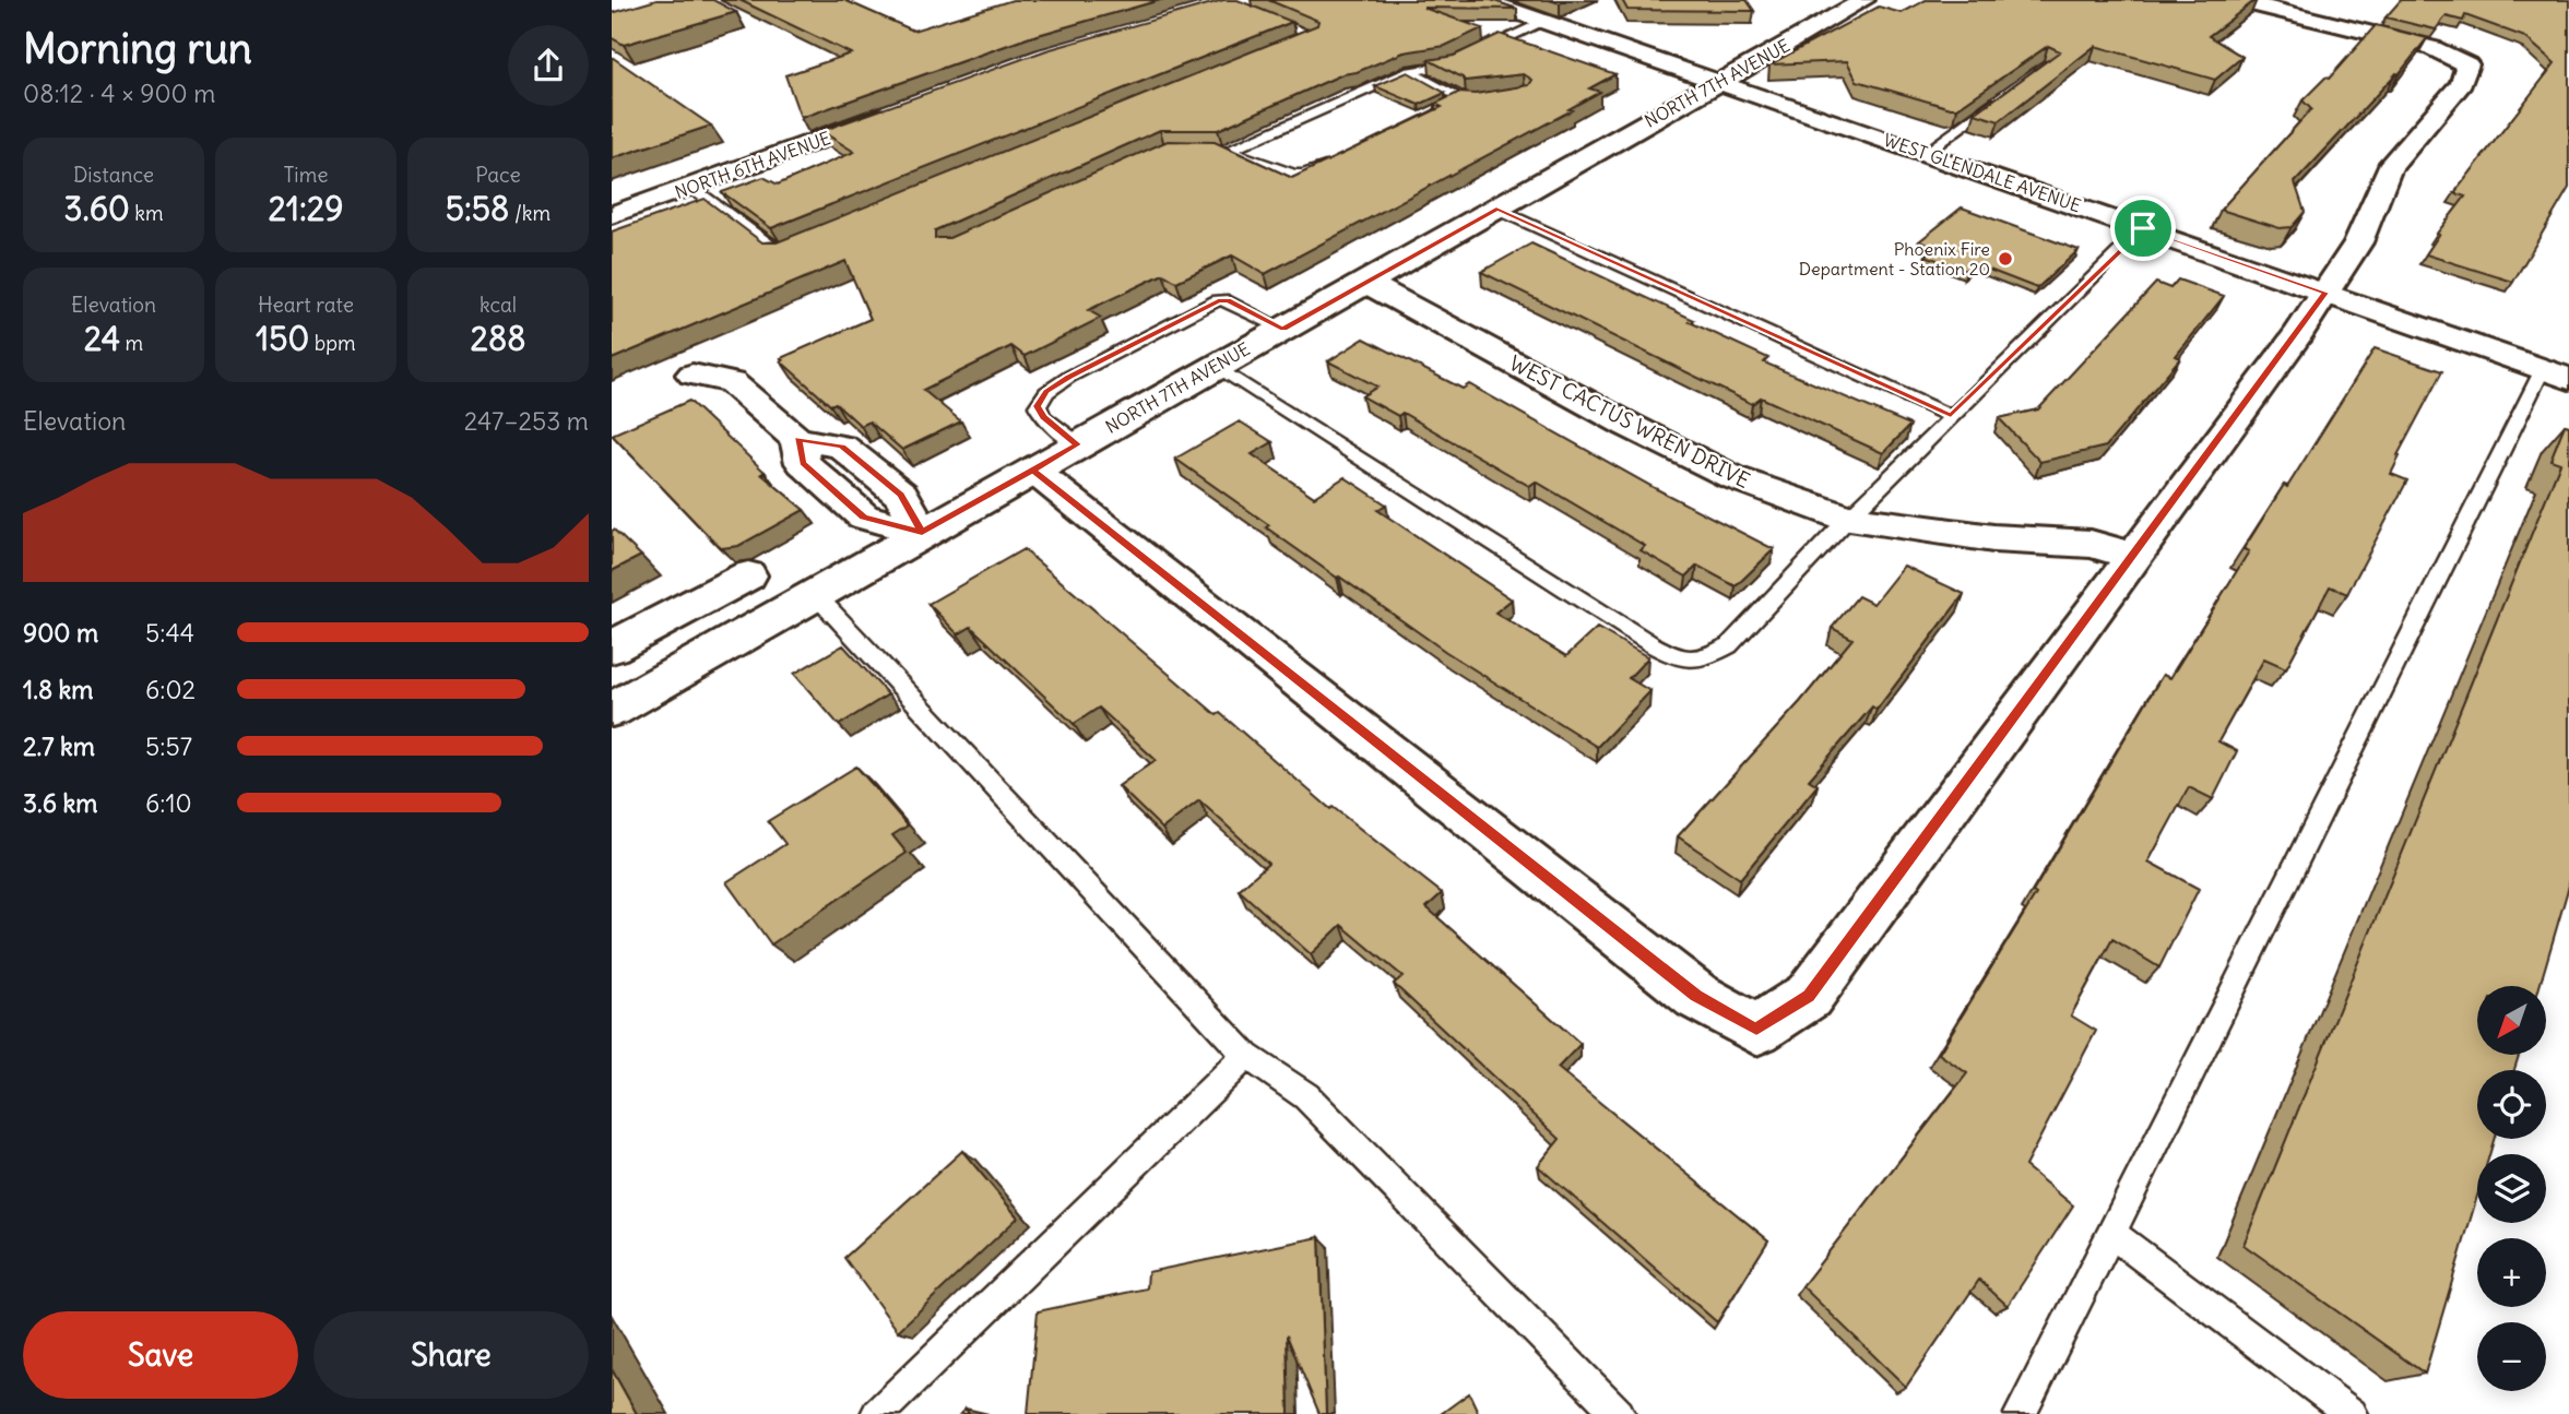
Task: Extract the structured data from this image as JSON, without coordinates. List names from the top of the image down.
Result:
{
  "streets": {
    "street": [
      "NORTH 7TH AVENUE",
      "NORTH 6TH AVENUE",
      "WEST GLENDALE AVENUE",
      "WEST CACTUS WREN DRIVE"
    ]
  },
  "crossings": [
    ["NORTH 7TH AVENUE", "WEST GLENDALE AVENUE"],
    ["NORTH 7TH AVENUE", "WEST CACTUS WREN DRIVE"]
  ],
  "places": ["Phoenix Fire Department - Station 20"],
  "north": "bottom left",
  "page": {
    "heading": ["Morning run", "08:12 · 4 × 900 m"],
    "stats": [
      ["Distance", "3.60 km"],
      ["Time", "21:29"],
      ["Pace", "5:58 /km"],
      ["Elevation", "24 m"],
      ["Heart rate", "150 bpm"],
      ["kcal", "288"]
    ],
    "chart": ["Elevation", "247–253 m"],
    "list": [
      {
        "name": "900 m",
        "note": "5:44"
      },
      {
        "name": "1.8 km",
        "note": "6:02"
      },
      {
        "name": "2.7 km",
        "note": "5:57"
      },
      {
        "name": "3.6 km",
        "note": "6:10"
      }
    ],
    "map_buttons": ["+", "−"],
    "buttons": ["Save", "Share"]
  }
}
